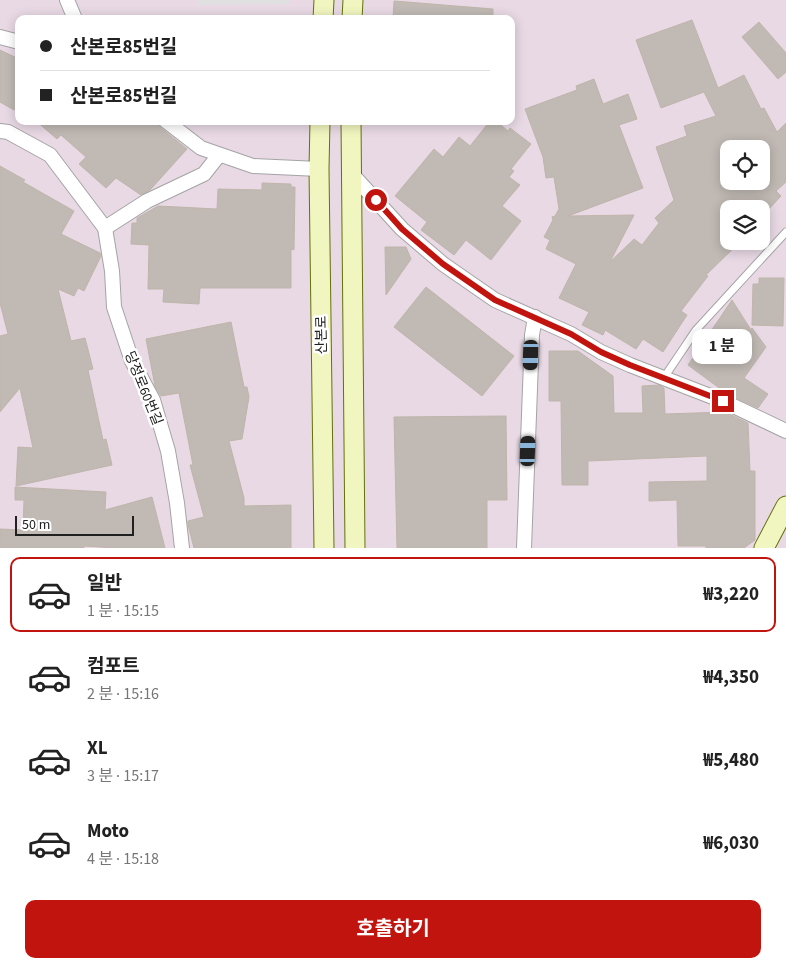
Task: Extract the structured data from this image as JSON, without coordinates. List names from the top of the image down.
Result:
{
  "streets": {
    "street": ["산본로", "당정로60번길"]
  },
  "scale_bar": "50 m",
  "page": {
    "banner": ["산본로85번길", "산본로85번길"],
    "bubble": "1 분",
    "scale": "50 m",
    "list": [
      {
        "name": "일반",
        "note": "1 분 · 15:15",
        "value": "₩3,220"
      },
      {
        "name": "컴포트",
        "note": "2 분 · 15:16",
        "value": "₩4,350"
      },
      {
        "name": "XL",
        "note": "3 분 · 15:17",
        "value": "₩5,480"
      },
      {
        "name": "Moto",
        "note": "4 분 · 15:18",
        "value": "₩6,030"
      }
    ],
    "buttons": "호출하기"
  }
}
